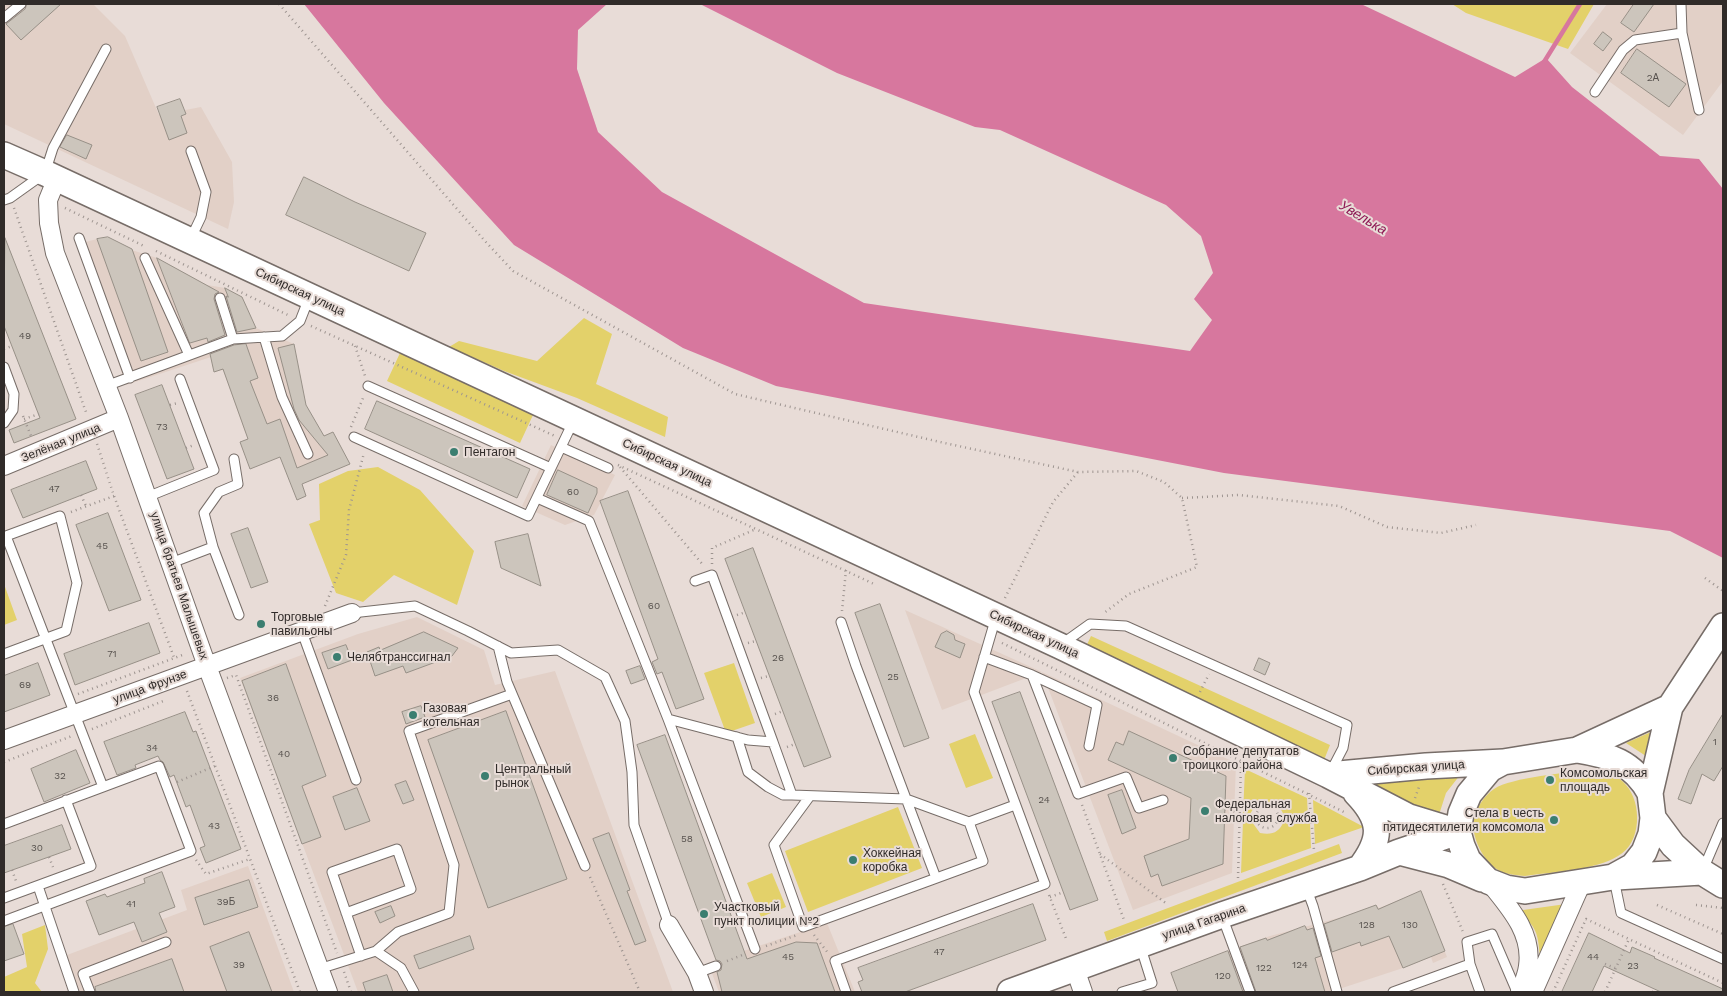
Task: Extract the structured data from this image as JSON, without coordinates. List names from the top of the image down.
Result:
{
  "streets": {
    "street": [
      "Сибирская улица",
      "Зелёная улица",
      "улица братьев Малышевых",
      "улица Фрунзе",
      "улица Гагарина"
    ]
  },
  "crossings": [
    ["Сибирская улица", "улица братьев Малышевых"],
    ["Сибирская улица", "улица Гагарина"],
    ["Зелёная улица", "улица братьев Малышевых"],
    ["улица братьев Малышевых", "улица Фрунзе"]
  ],
  "water": ["Увелька"],
  "places": [
    "Пентагон",
    "Торговые павильоны",
    "Челябтранссигнал",
    "Газовая котельная",
    "Собрание депутатов троицкого района",
    "Центральный рынок",
    "Комсомольская площадь",
    "Федеральная налоговая служба",
    "Стела в честь пятидесятилетия комсомола",
    "Хоккейная коробка",
    "Участковый пункт полиции №2"
  ],
  "house_numbers": [
    "2А",
    "49",
    "73",
    "47",
    "60",
    "45",
    "60",
    "71",
    "26",
    "25",
    "69",
    "36",
    "1",
    "34",
    "40",
    "32",
    "24",
    "43",
    "58",
    "30",
    "39Б",
    "41",
    "128",
    "130",
    "47",
    "45",
    "44",
    "39",
    "124",
    "23",
    "122",
    "120"
  ]
}
